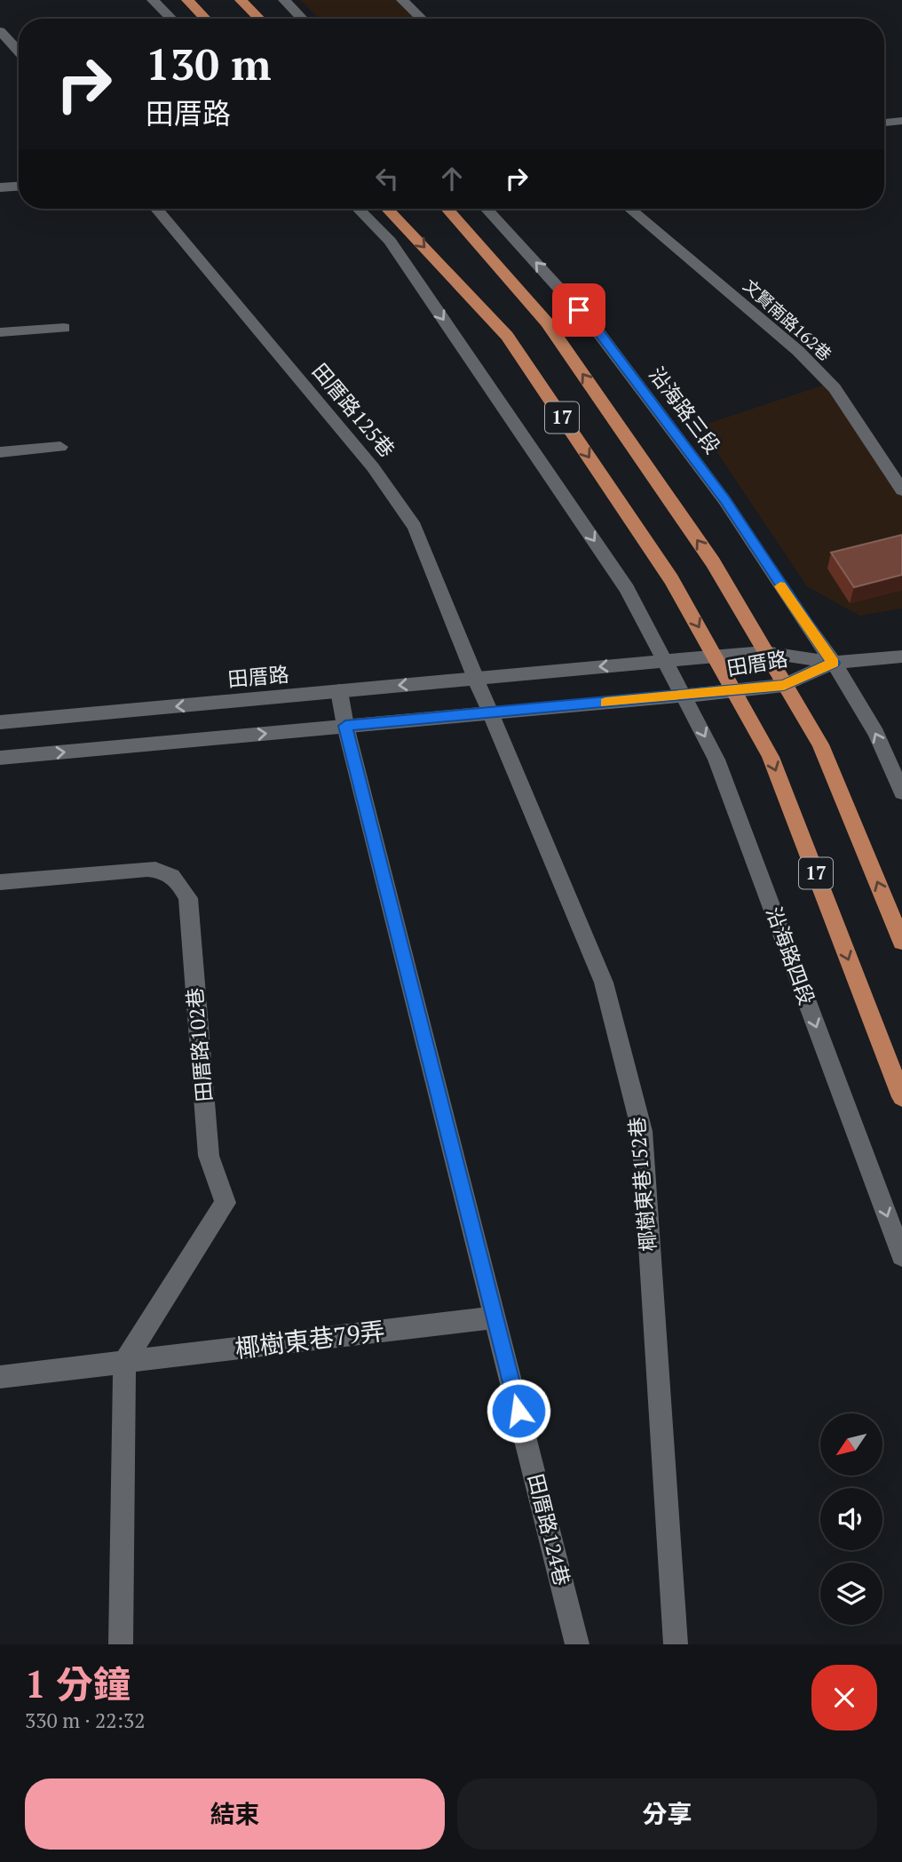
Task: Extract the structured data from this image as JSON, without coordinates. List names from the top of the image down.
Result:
{
  "streets": {
    "main road": ["17"],
    "street": [
      "文賢南路162巷",
      "田厝路125巷",
      "沿海路三段",
      "田厝路",
      "沿海路四段",
      "田厝路102巷",
      "椰樹東巷152巷",
      "椰樹東巷79弄",
      "田厝路124巷"
    ]
  },
  "crossings": [
    ["田厝路125巷", "田厝路"],
    ["田厝路125巷", "椰樹東巷152巷"],
    ["沿海路三段", "田厝路"],
    ["17", "田厝路"],
    ["田厝路", "沿海路四段"],
    ["田厝路", "椰樹東巷152巷"],
    ["田厝路", "田厝路124巷"],
    ["田厝路102巷", "椰樹東巷79弄"],
    ["椰樹東巷79弄", "田厝路124巷"]
  ],
  "one_way": ["沿海路四段"],
  "north": "bottom left",
  "page": {
    "turn": ["130 m", "田厝路"],
    "heading": ["1 分鐘", "330 m · 22:32"],
    "buttons": ["結束", "分享"]
  }
}
